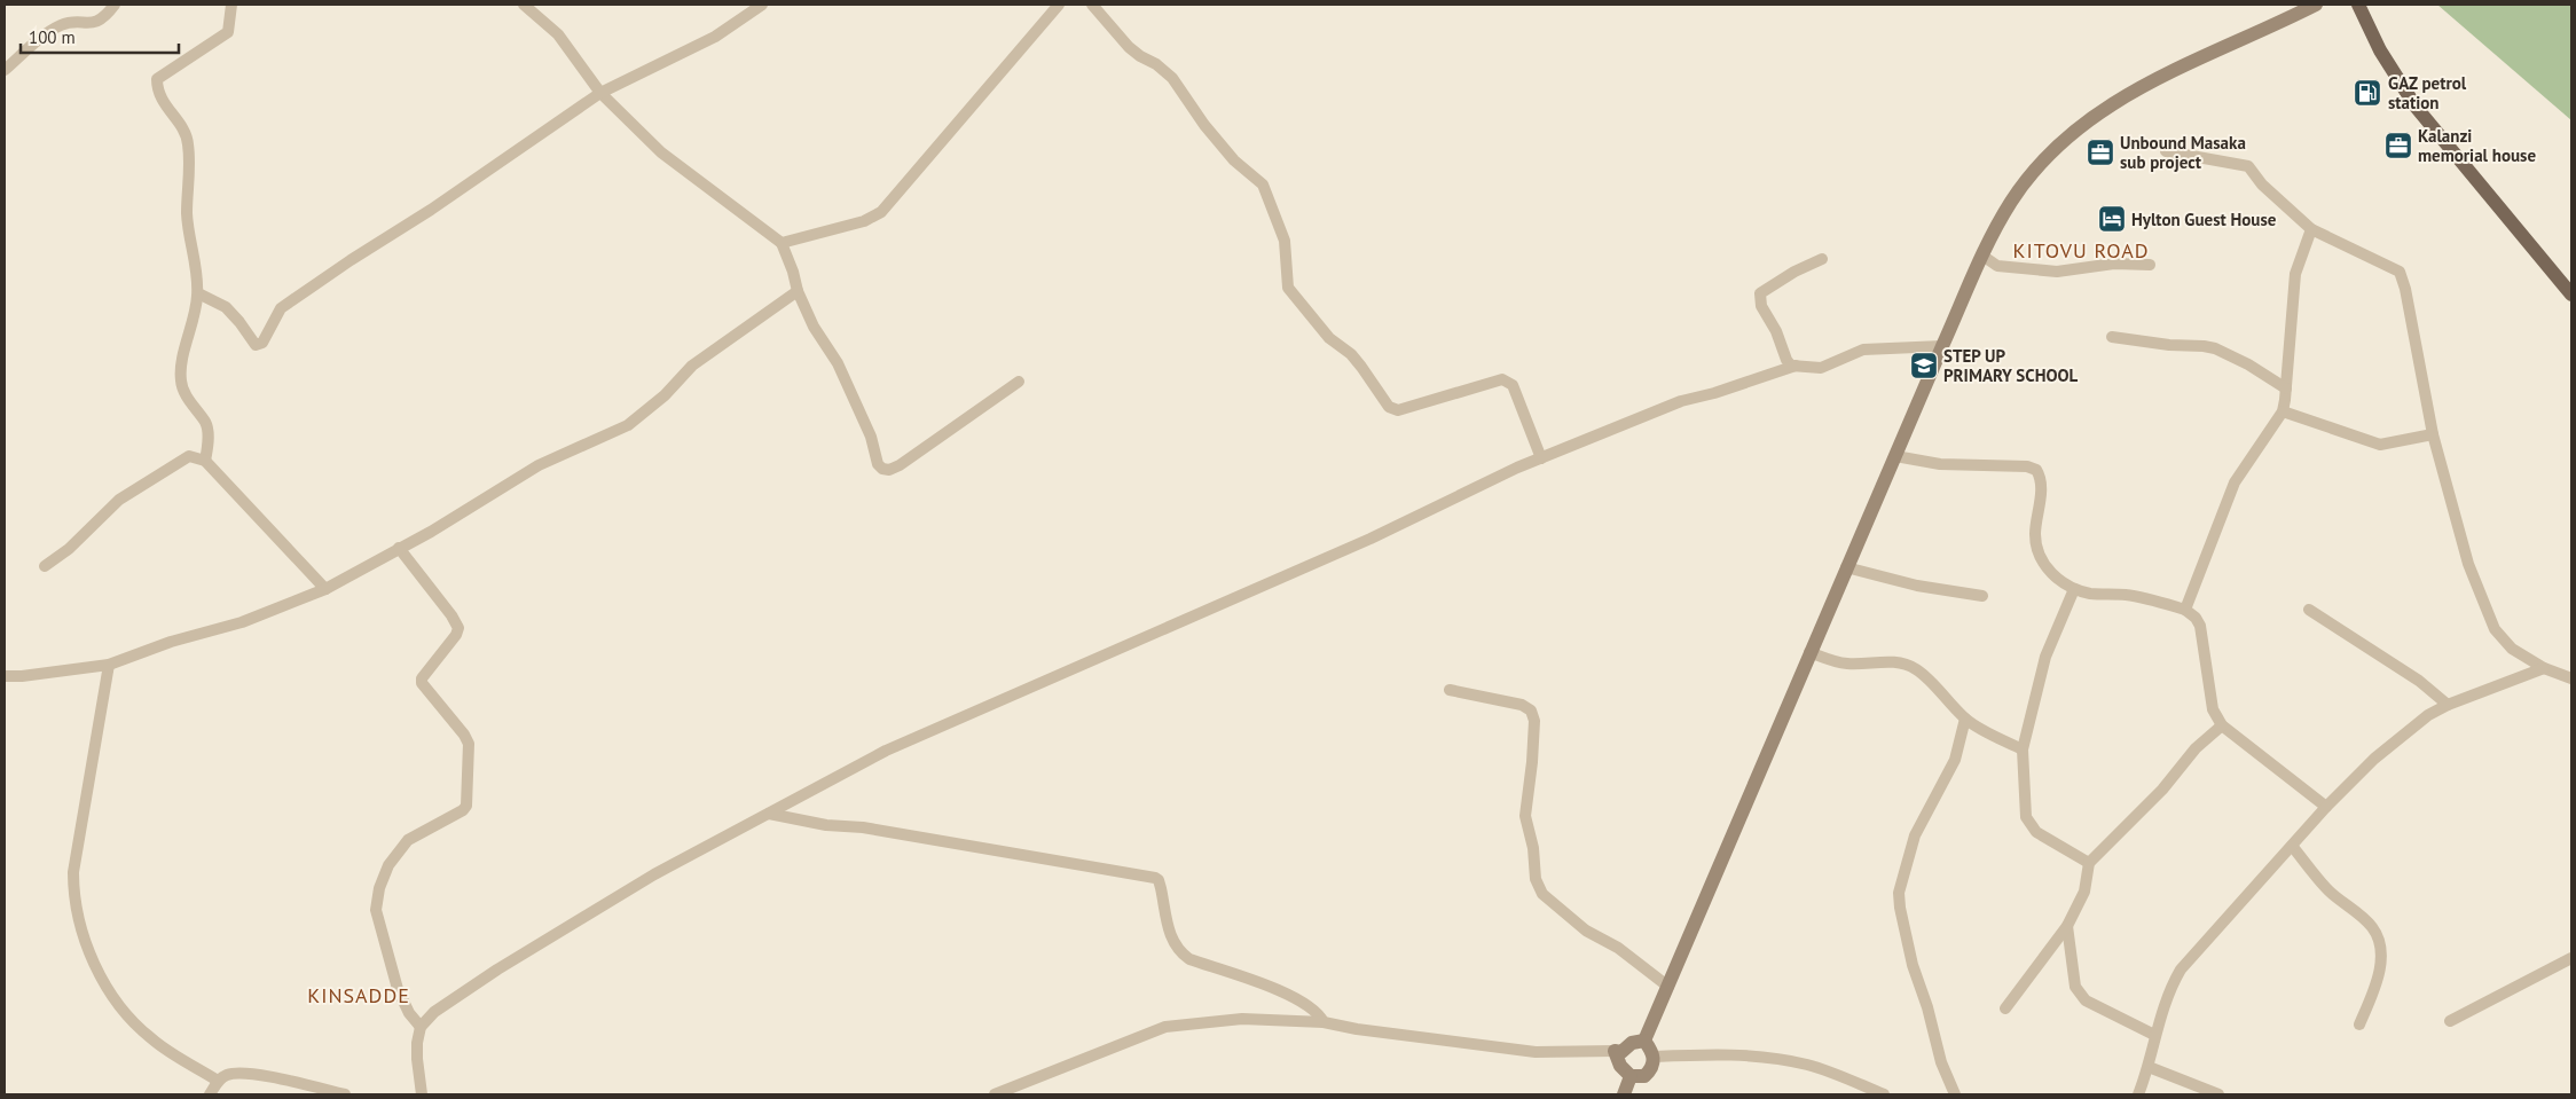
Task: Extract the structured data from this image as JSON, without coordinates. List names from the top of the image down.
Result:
{
  "districts": ["KITOVU ROAD", "KINSADDE"],
  "places": {
    "fuel station": ["GAZ petrol station"],
    "office": ["Kalanzi memorial house", "Unbound Masaka sub project"],
    "hotel": ["Hylton Guest House"],
    "school or university": ["STEP UP PRIMARY SCHOOL"]
  },
  "scale_bar": "100 m"
}
